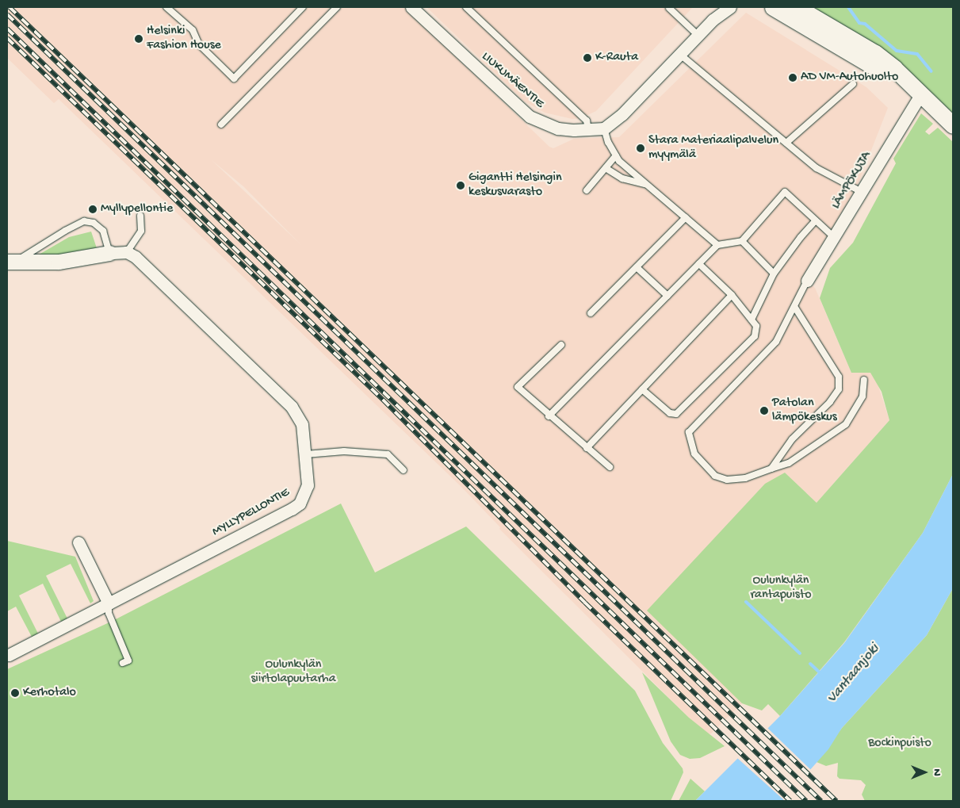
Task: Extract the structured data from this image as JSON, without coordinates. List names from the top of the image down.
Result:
{
  "streets": {
    "street": ["LIUKUMÄENTIE", "LÄMPÖKUJA", "MYLLYPELLONTIE"]
  },
  "water": ["Vantaanjoki"],
  "parks": ["Oulunkylän rantapuisto", "Oulunkylän siirtolapuutarha", "Bockinpuisto"],
  "places": [
    "Helsinki Fashion House",
    "K-Rauta",
    "AD VM-Autohuolto",
    "Stara Materiaalipalvelun myymälä",
    "Gigantti Helsingin keskusvarasto",
    "Myllypellontie",
    "Patolan lämpökeskus",
    "Kerhotalo"
  ],
  "north": "right"
}
